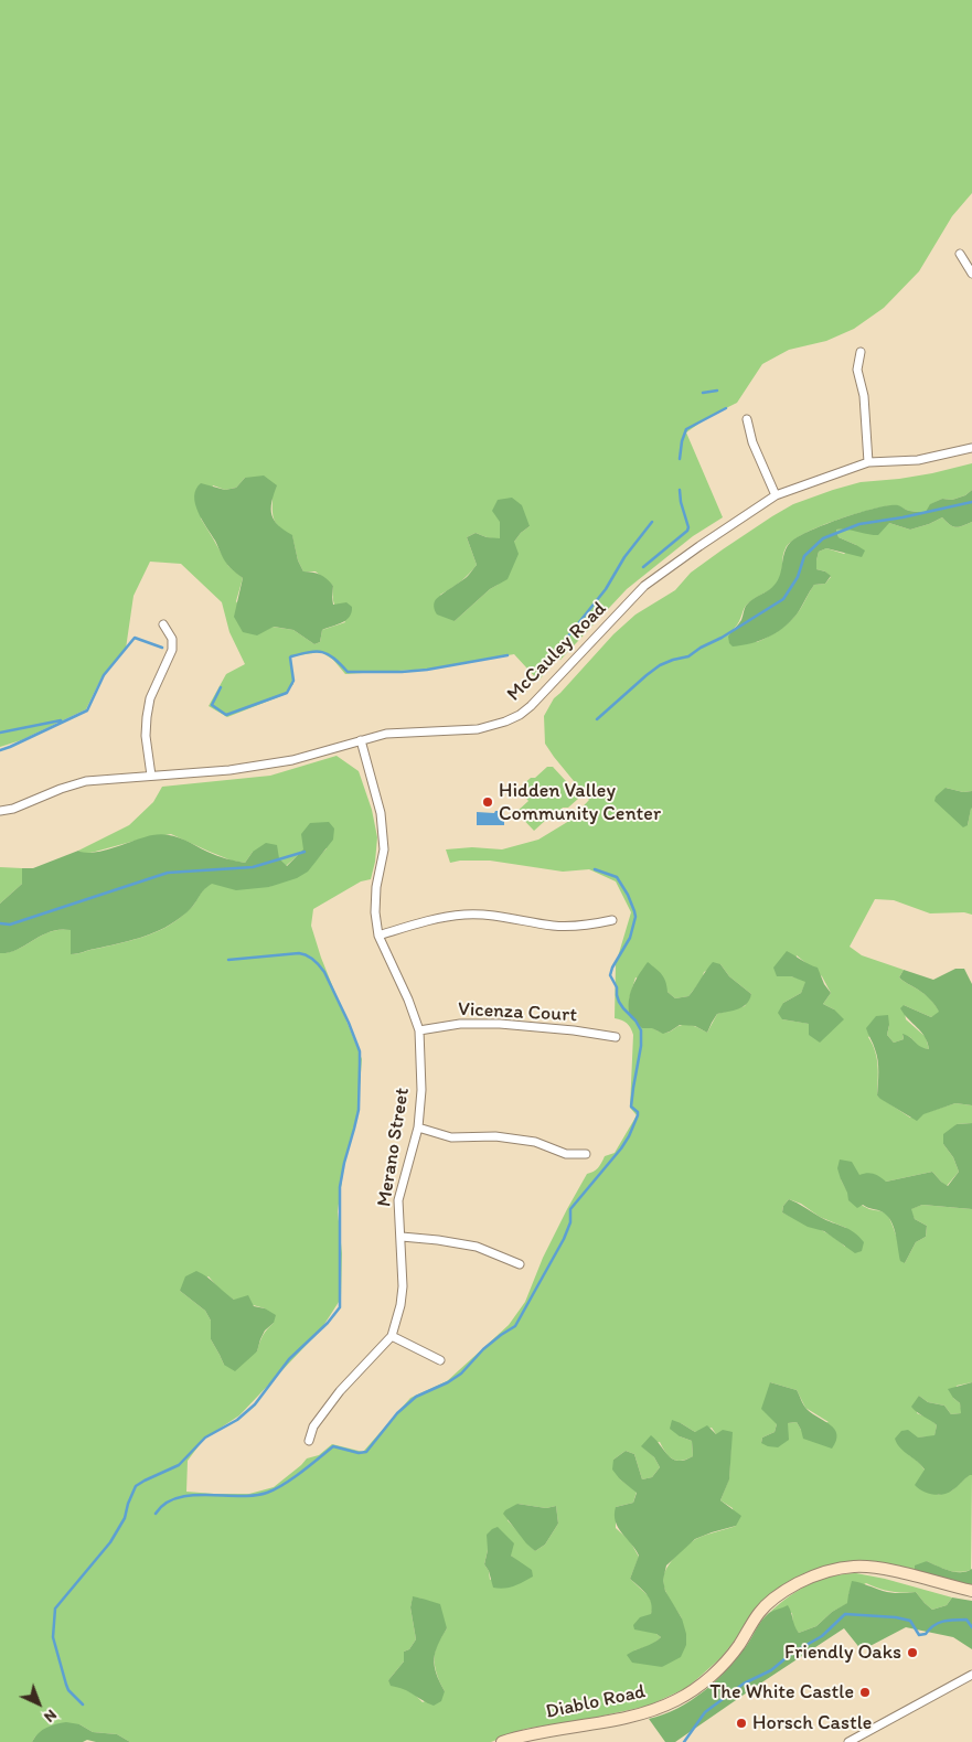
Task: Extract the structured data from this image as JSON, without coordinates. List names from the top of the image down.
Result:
{
  "streets": {
    "street": [
      "McCauley Road",
      "Vicenza Court",
      "Merano Street",
      "Diablo Road"
    ]
  },
  "crossings": [
    ["McCauley Road", "Merano Street"],
    ["Vicenza Court", "Merano Street"]
  ],
  "places": [
    "Hidden Valley Community Center",
    "Friendly Oaks",
    "The White Castle",
    "Horsch Castle"
  ],
  "north": "bottom right"
}
